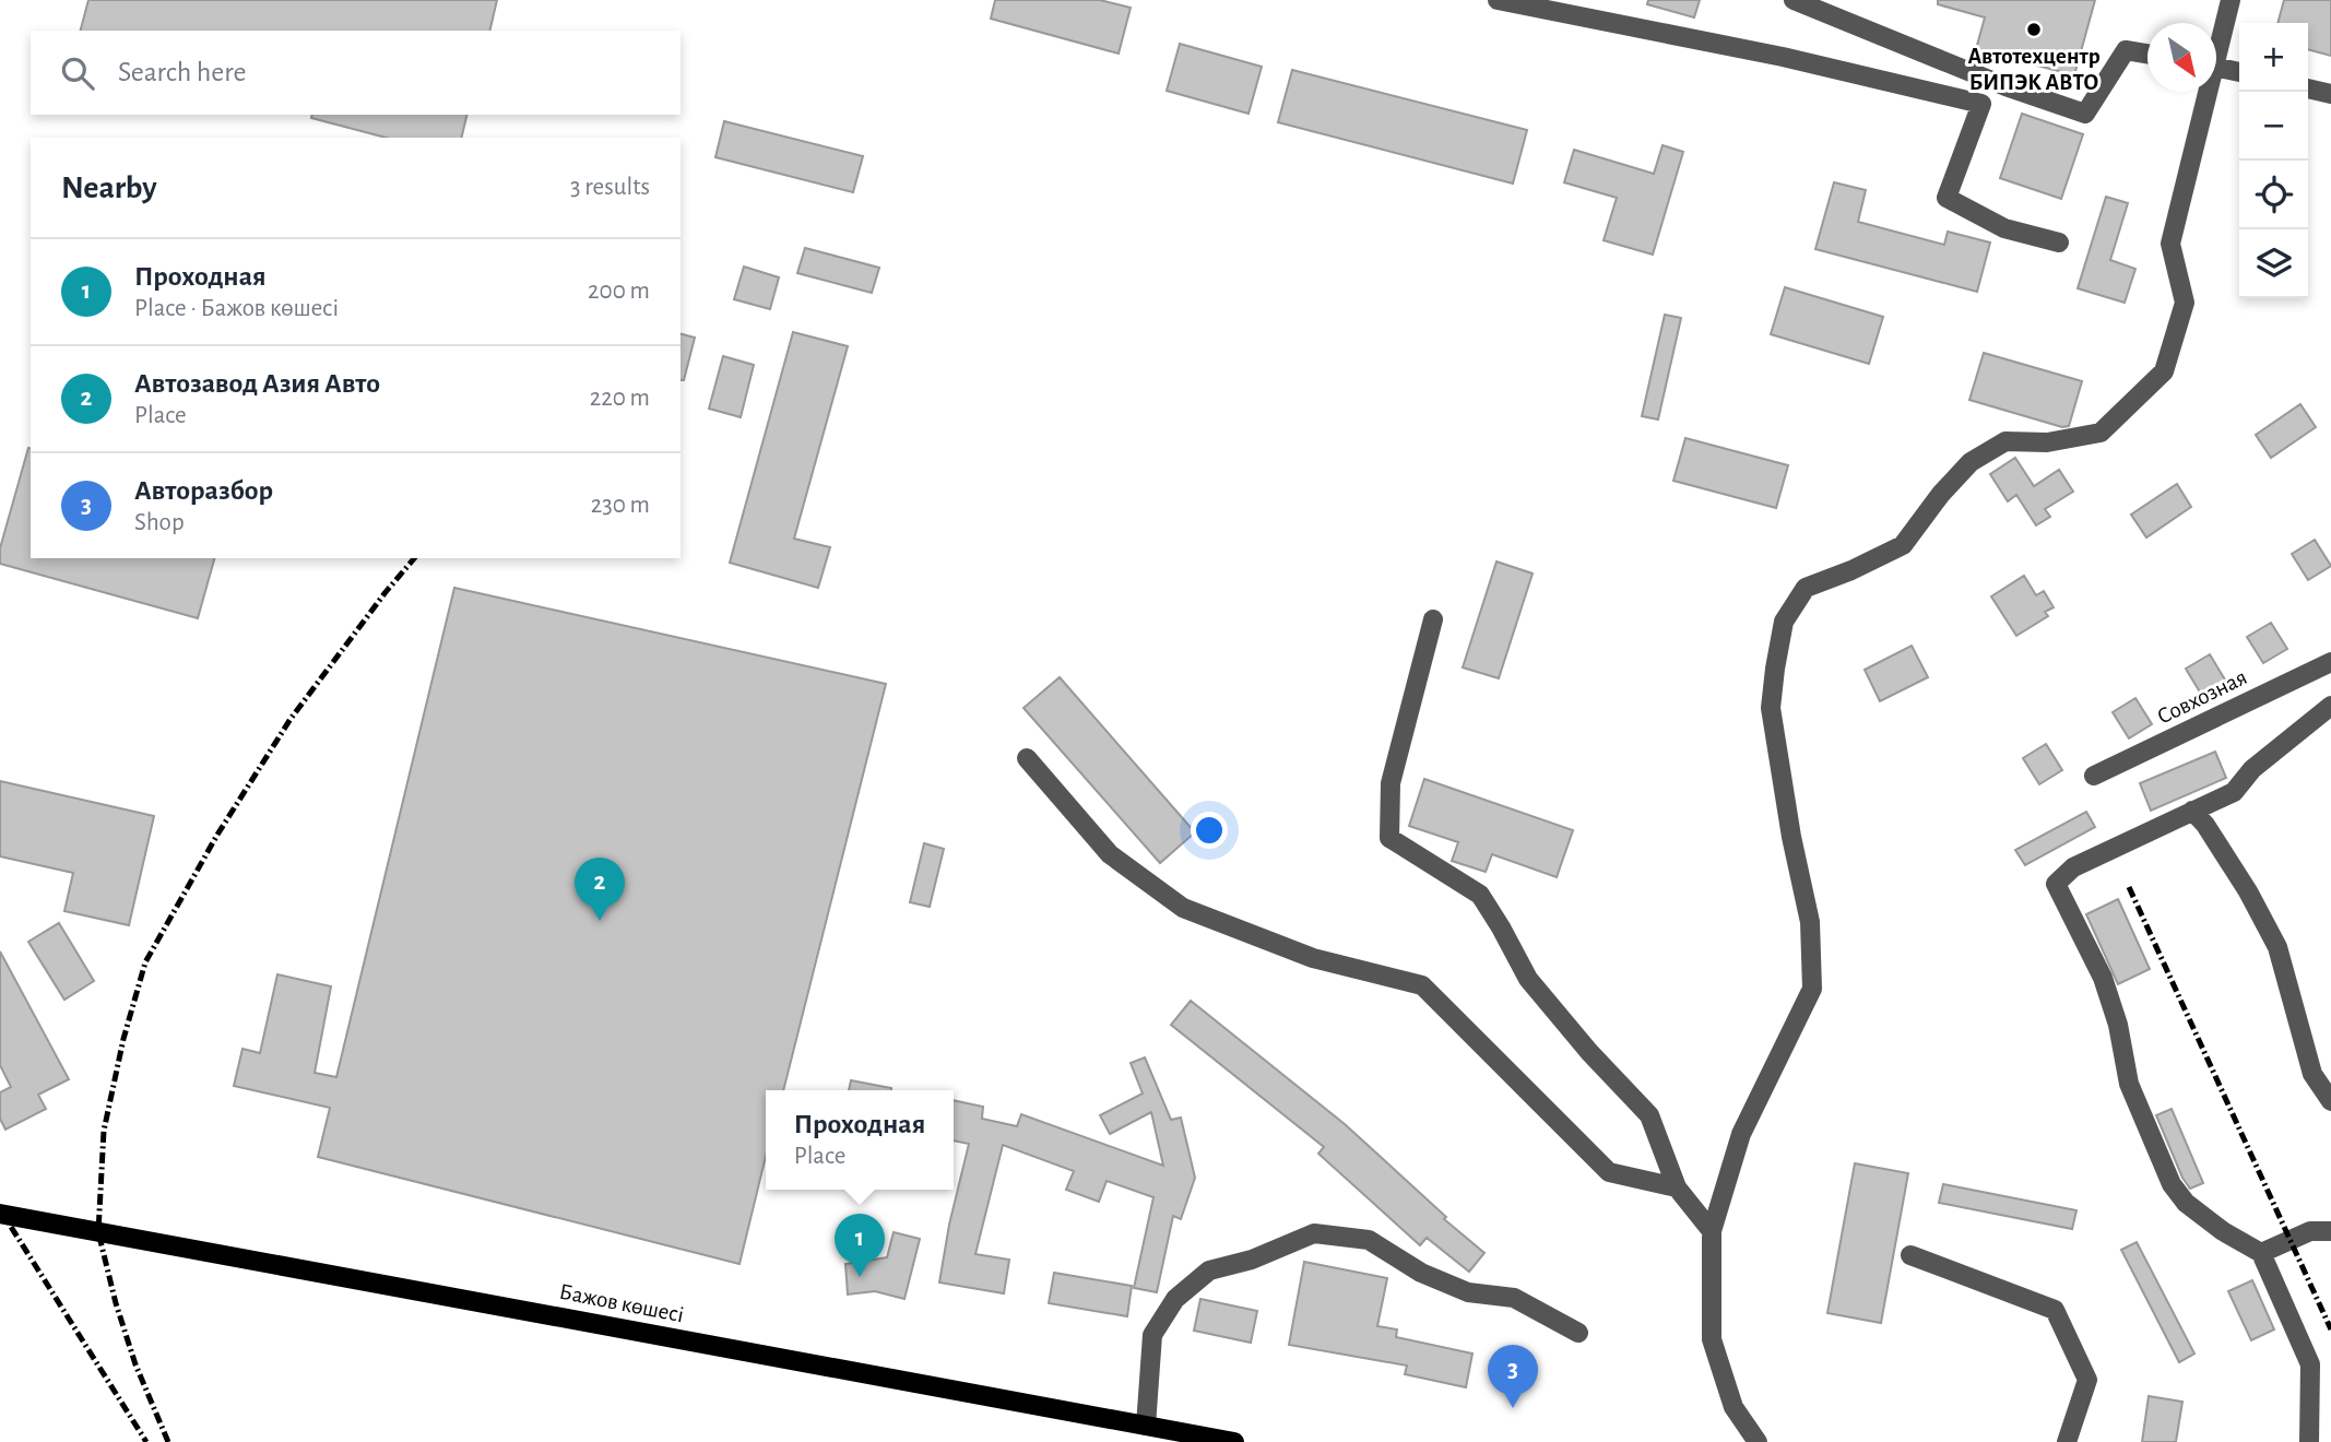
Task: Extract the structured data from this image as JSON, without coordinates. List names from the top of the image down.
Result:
{
  "streets": {
    "main road": ["Бажов көшесі"],
    "street": ["Совхозная"]
  },
  "places": ["Автотехцентр БИПЭК АВТО"],
  "north": "bottom right",
  "page": {
    "map_buttons": ["+", "−"],
    "search": "Search here",
    "heading": ["Nearby", "3 results"],
    "list": [
      {
        "mark": "1",
        "name": "Проходная",
        "note": "Place · Бажов көшесі",
        "value": "200 m"
      },
      {
        "mark": "2",
        "name": "Автозавод Азия Авто",
        "note": "Place",
        "value": "220 m"
      },
      {
        "mark": "3",
        "name": "Авторазбор",
        "note": "Shop",
        "value": "230 m"
      }
    ],
    "pins": ["2", "1", "3"],
    "popup": ["Проходная", "Place"]
  }
}
